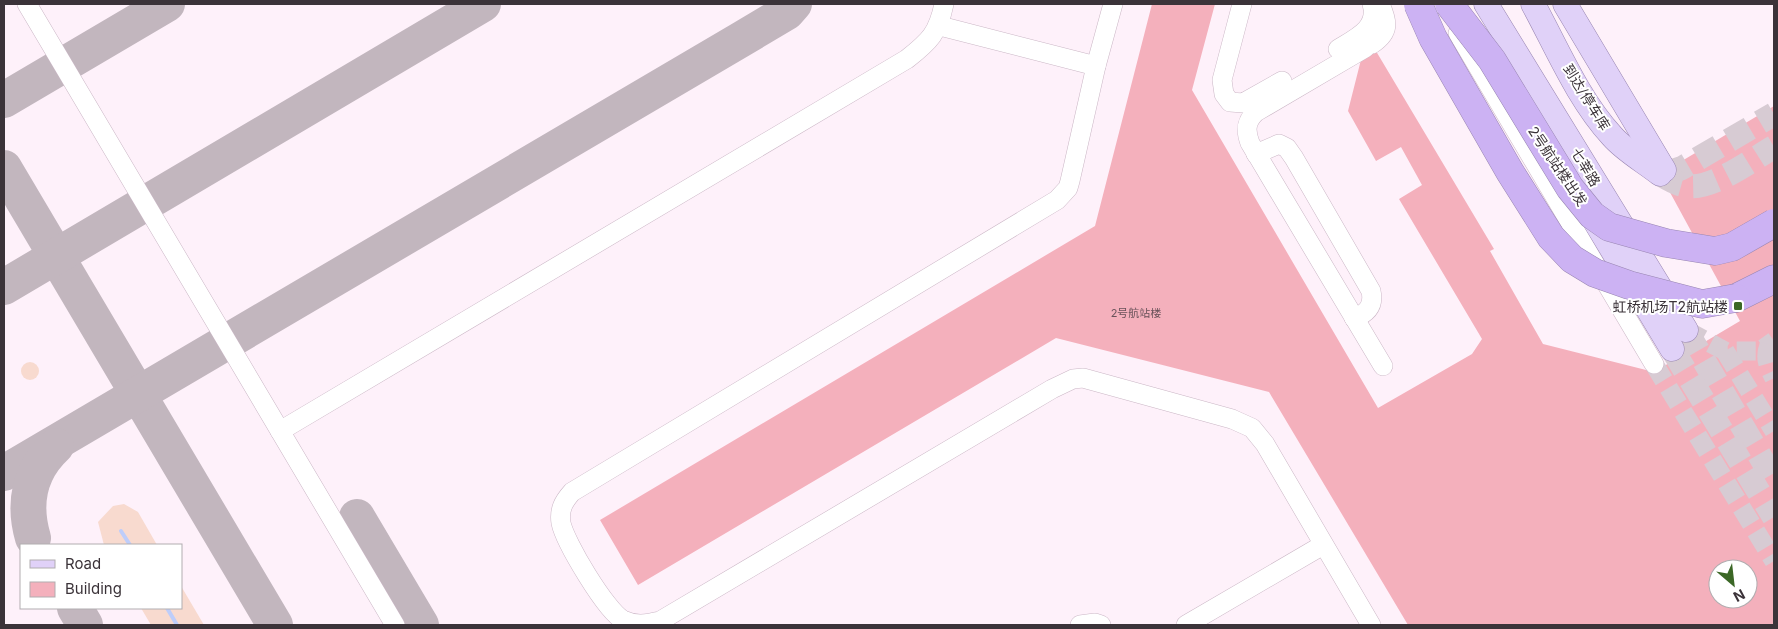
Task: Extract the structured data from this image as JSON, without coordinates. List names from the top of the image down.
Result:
{
  "streets": {
    "highway": ["2号航站楼出发"],
    "main road": ["到达/停车库", "七莘路"]
  },
  "places": {
    "transit": ["虹桥机场T2航站楼"]
  },
  "house_numbers": ["2号航站楼"],
  "legend": ["Road", "Building"],
  "north": "bottom right"
}
